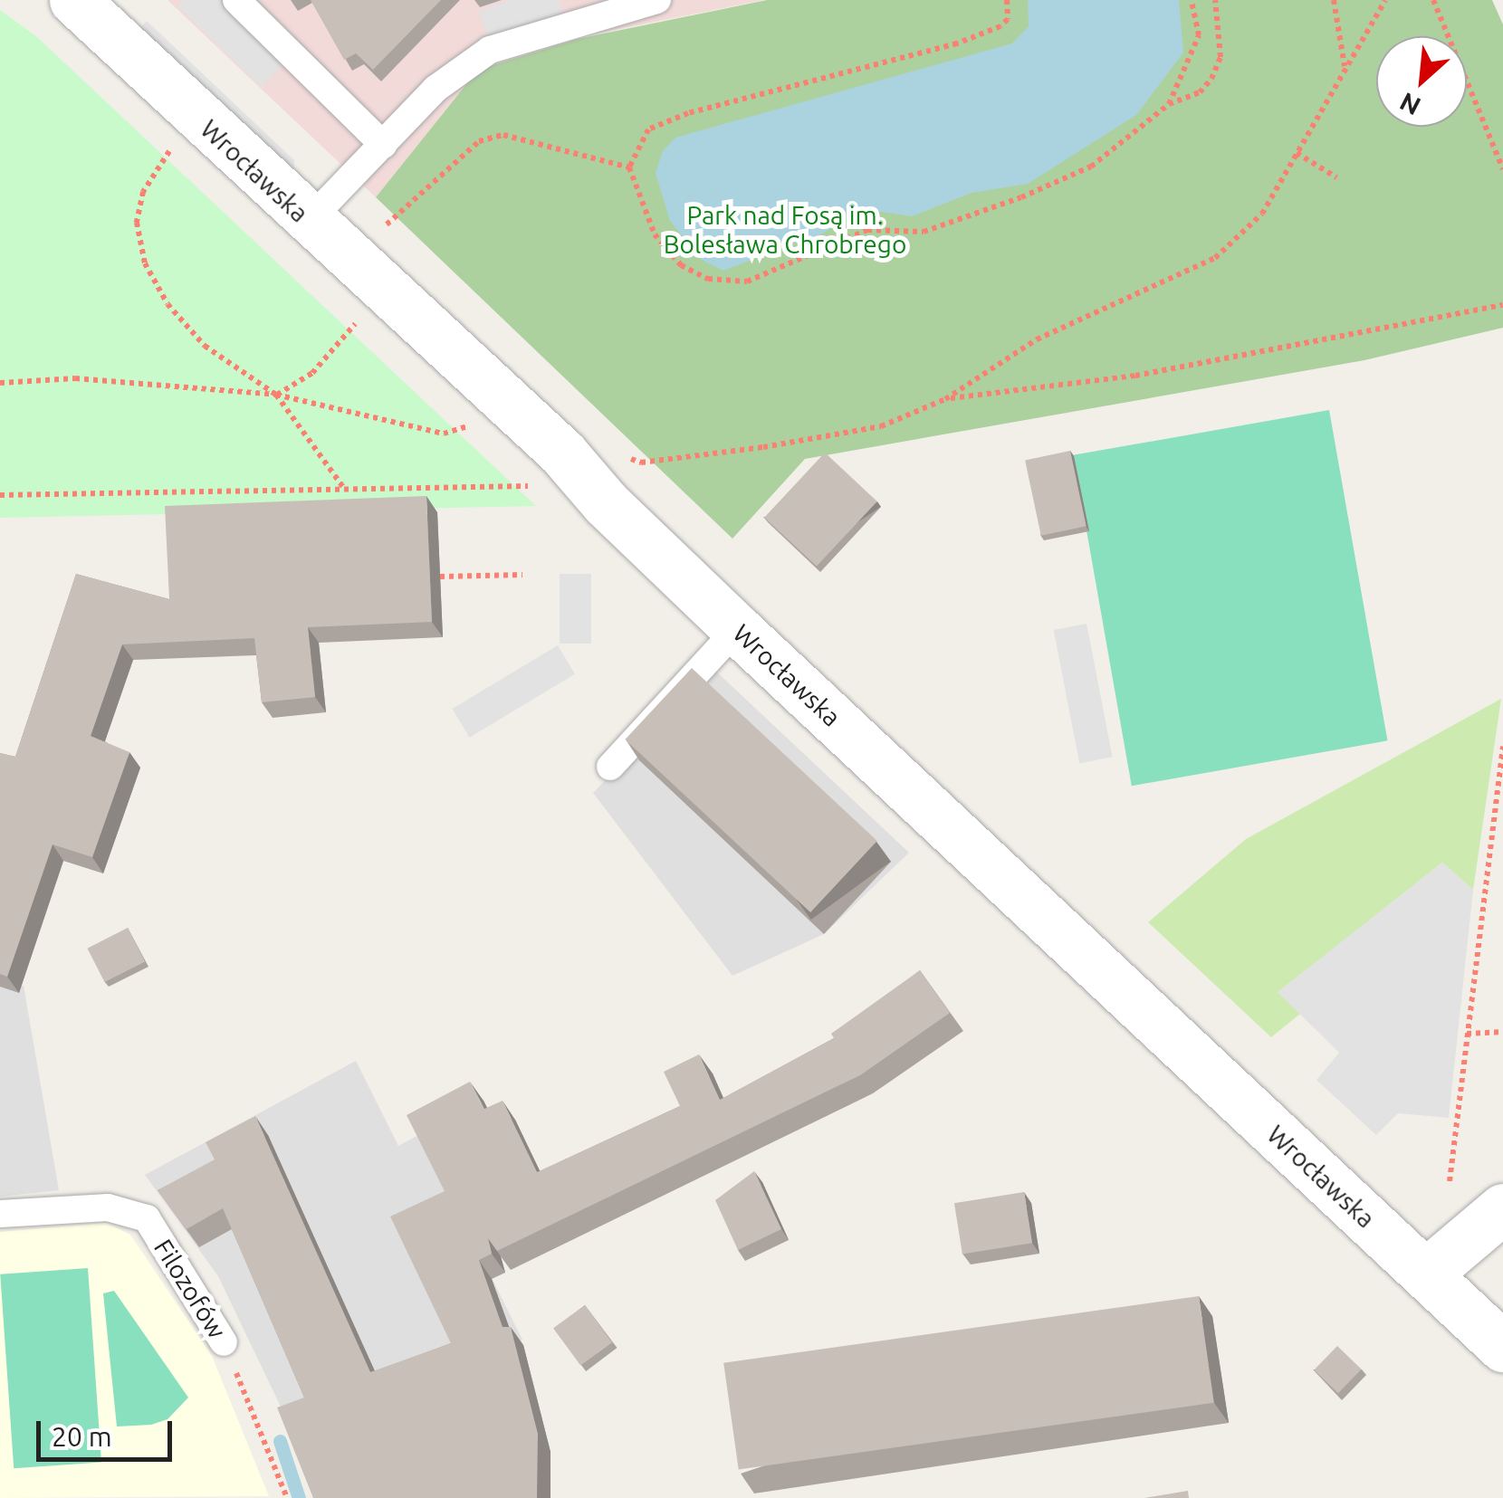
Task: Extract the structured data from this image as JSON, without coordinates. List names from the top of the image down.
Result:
{
  "streets": {
    "street": ["Wrocławska"],
    "lane": ["Filozofów"]
  },
  "parks": ["Park nad Fosą im. Bolesława Chrobrego"],
  "scale_bar": "20 m",
  "north": "bottom left"
}
